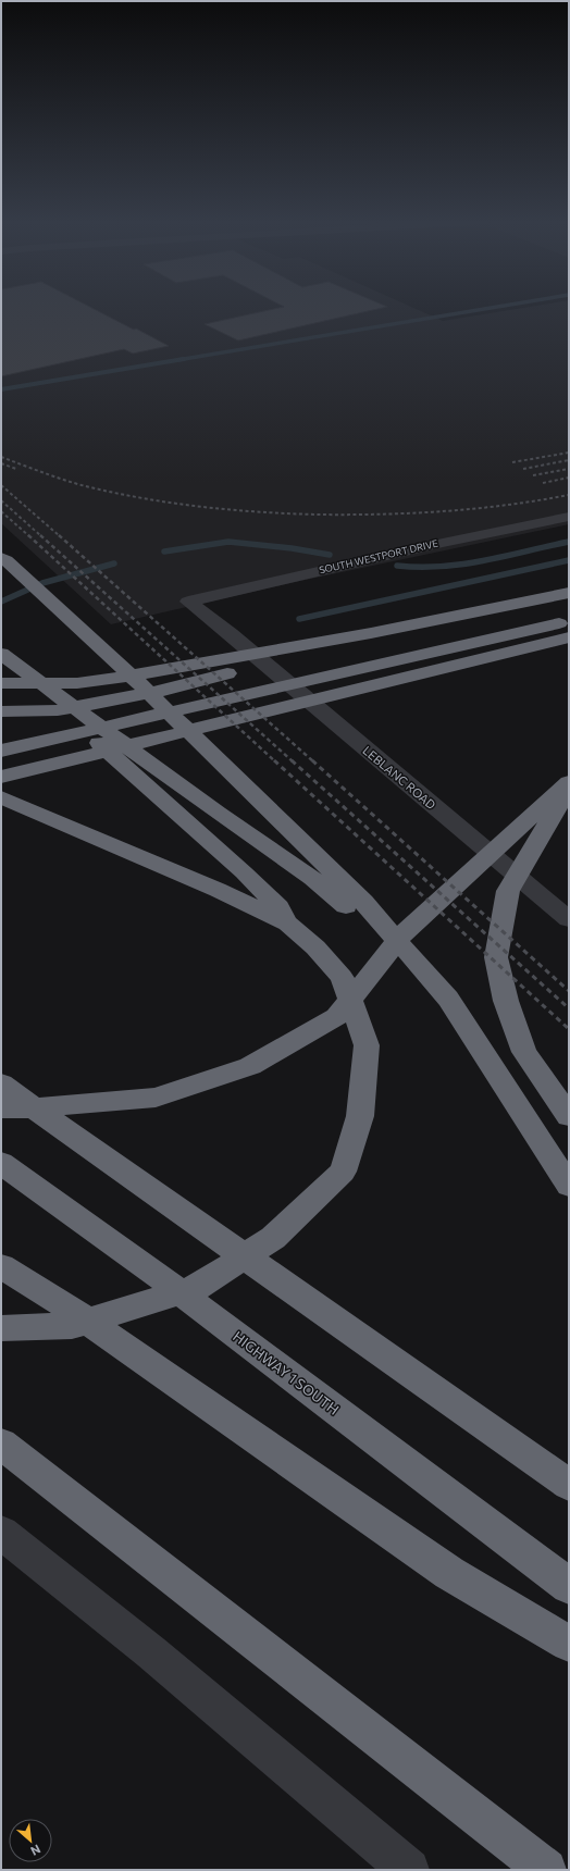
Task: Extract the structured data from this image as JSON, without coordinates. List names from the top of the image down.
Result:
{
  "streets": {
    "highway": ["HIGHWAY 1 SOUTH"],
    "street": ["SOUTH WESTPORT DRIVE", "LEBLANC ROAD"]
  },
  "crossings": [
    ["SOUTH WESTPORT DRIVE", "LEBLANC ROAD"]
  ],
  "north": "bottom right"
}
